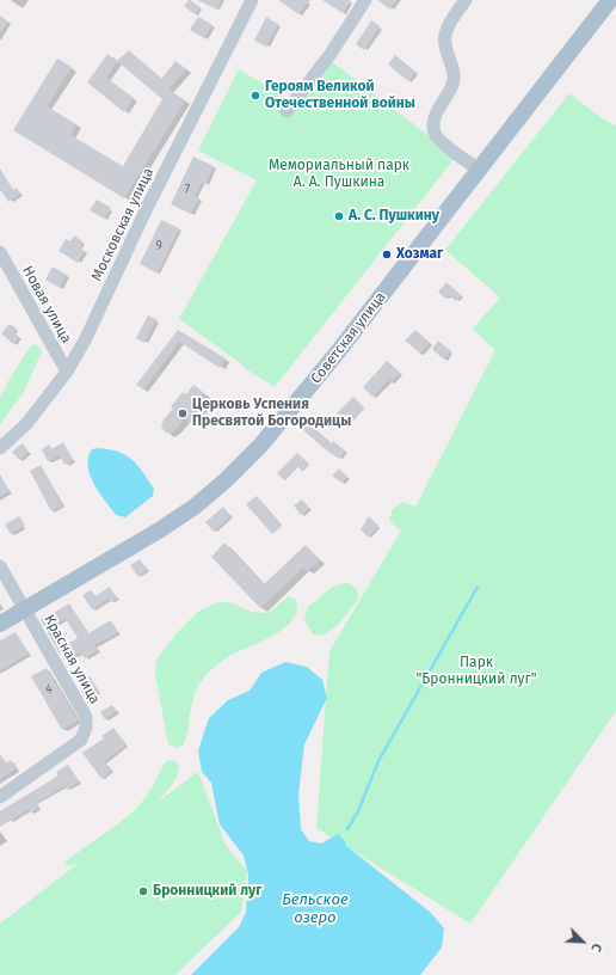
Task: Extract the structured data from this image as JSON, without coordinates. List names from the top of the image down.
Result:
{
  "streets": {
    "main road": ["Советская улица"],
    "street": ["Московская улица", "Новая улица", "Красная улица"]
  },
  "crossings": [
    ["Московская улица", "Новая улица"],
    ["Советская улица", "Красная улица"]
  ],
  "water": ["Бельское озеро"],
  "parks": ["Мемориальный парк А. А. Пушкина", "Парк \"Бронницкий луг\""],
  "places": [
    "Героям Великой Отечественной войны",
    "А. С. Пушкину",
    "Хозмаг",
    "Церковь Успения Пресвятой Богородицы",
    "Бронницкий луг"
  ],
  "house_numbers": ["7", "9", "4"],
  "north": "bottom right"
}
